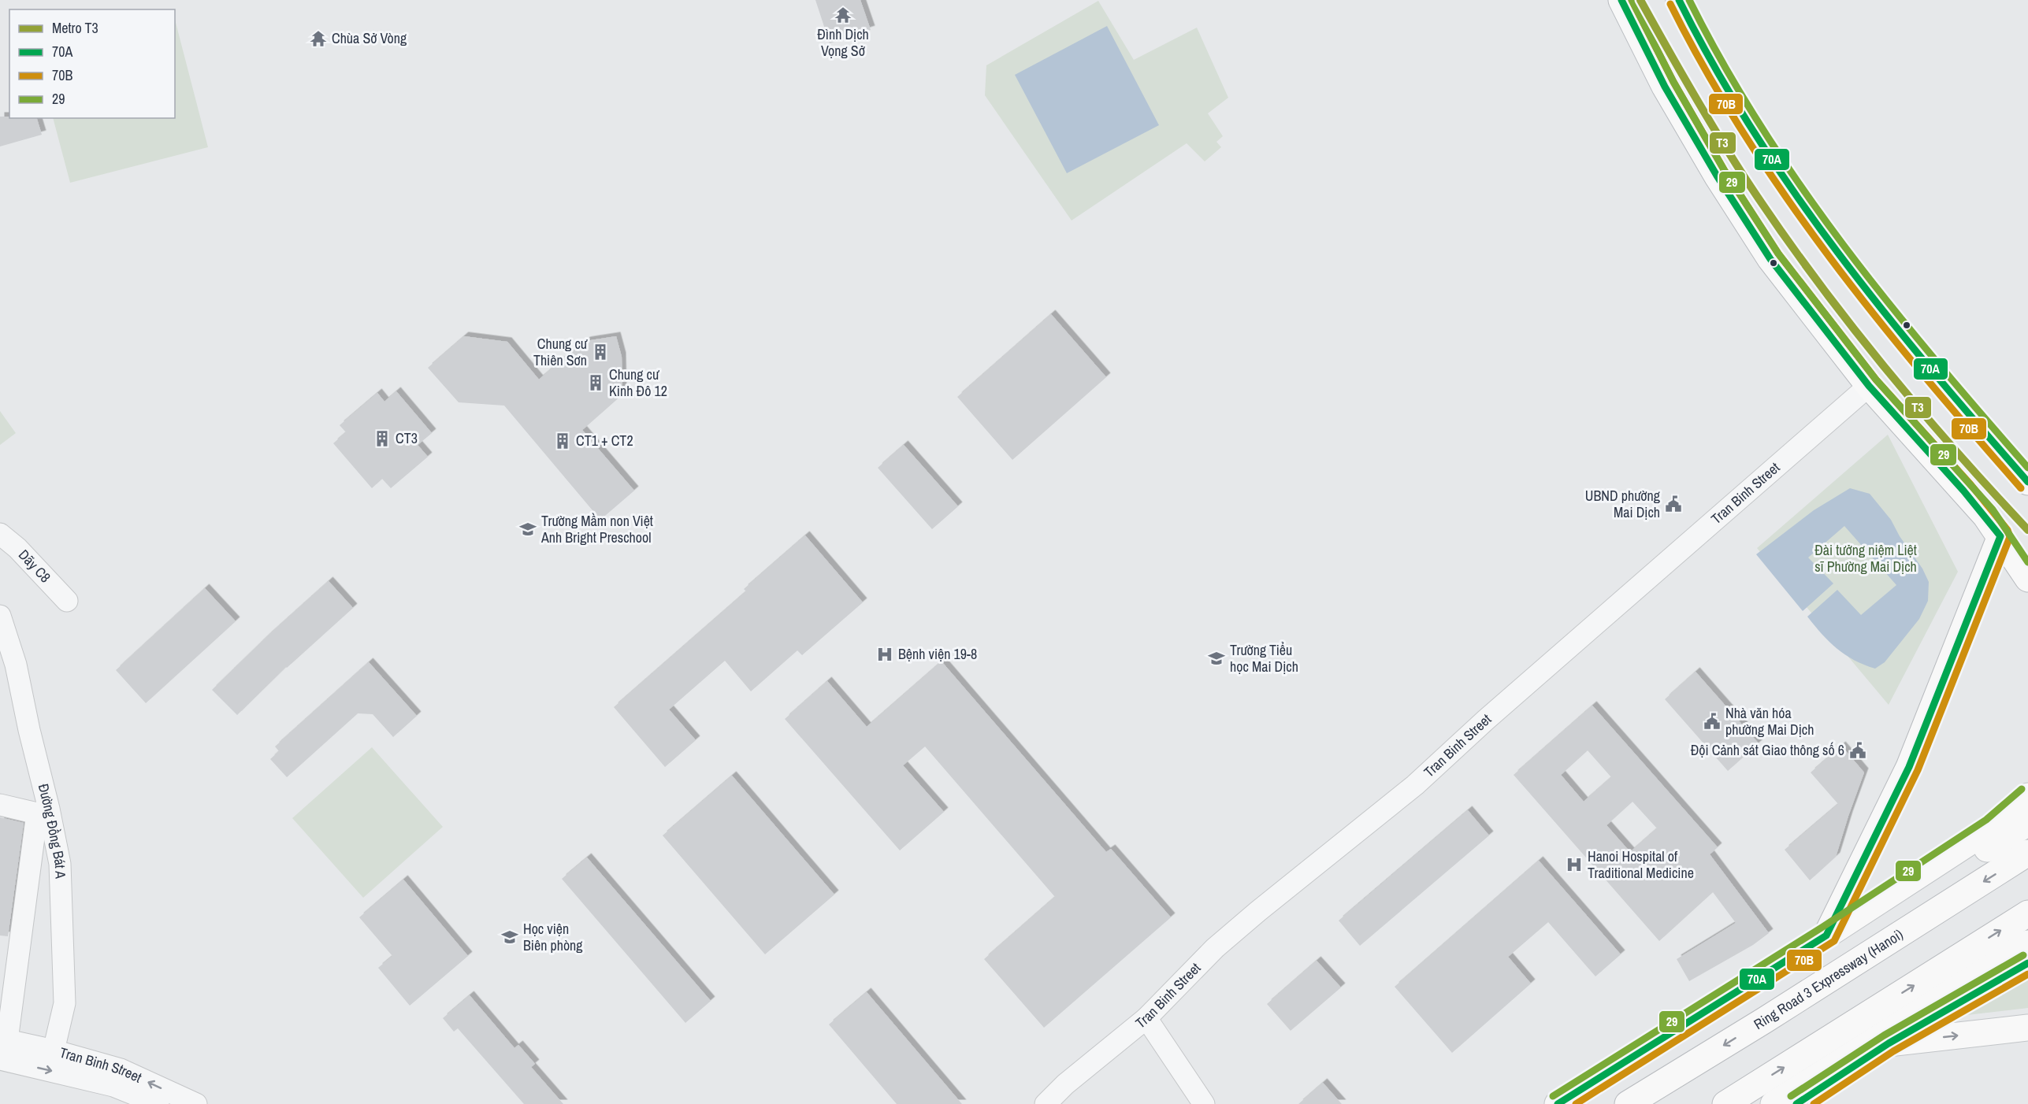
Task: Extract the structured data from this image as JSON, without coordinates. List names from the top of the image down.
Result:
{
  "streets": {
    "main road": ["Ring Road 3 Expressway (Hanoi)"],
    "street": ["Tran Binh Street", "Dãy C8", "Đường Đồng Bát A"]
  },
  "crossings": [
    ["Tran Binh Street", "Đường Đồng Bát A"]
  ],
  "parks": ["Đài tưởng niệm Liệt sĩ Phường Mai Dịch"],
  "places": {
    "temple": ["Đình Dịch Vọng Sở", "Chùa Sở Vòng"],
    "building": [
      "Chung cư Thiên Sơn",
      "Chung cư Kinh Đô 12",
      "CT3",
      "CT1 + CT2"
    ],
    "public building": ["UBND phường Mai Dịch", "Nhà văn hóa phường Mai Dịch", "Đội Cảnh sát Giao thông số 6"],
    "school or university": ["Trường Mầm non Việt Anh Bright Preschool", "Trường Tiểu học Mai Dịch", "Học viện Biên phòng"],
    "hospital": ["Bệnh viện 19-8", "Hanoi Hospital of Traditional Medicine"]
  },
  "lines": [
    "metro line T3",
    "transit line 70A",
    "transit line 70B",
    "transit line 29"
  ],
  "legend": [
    "Metro T3",
    "70A",
    "70B",
    "29"
  ]
}
